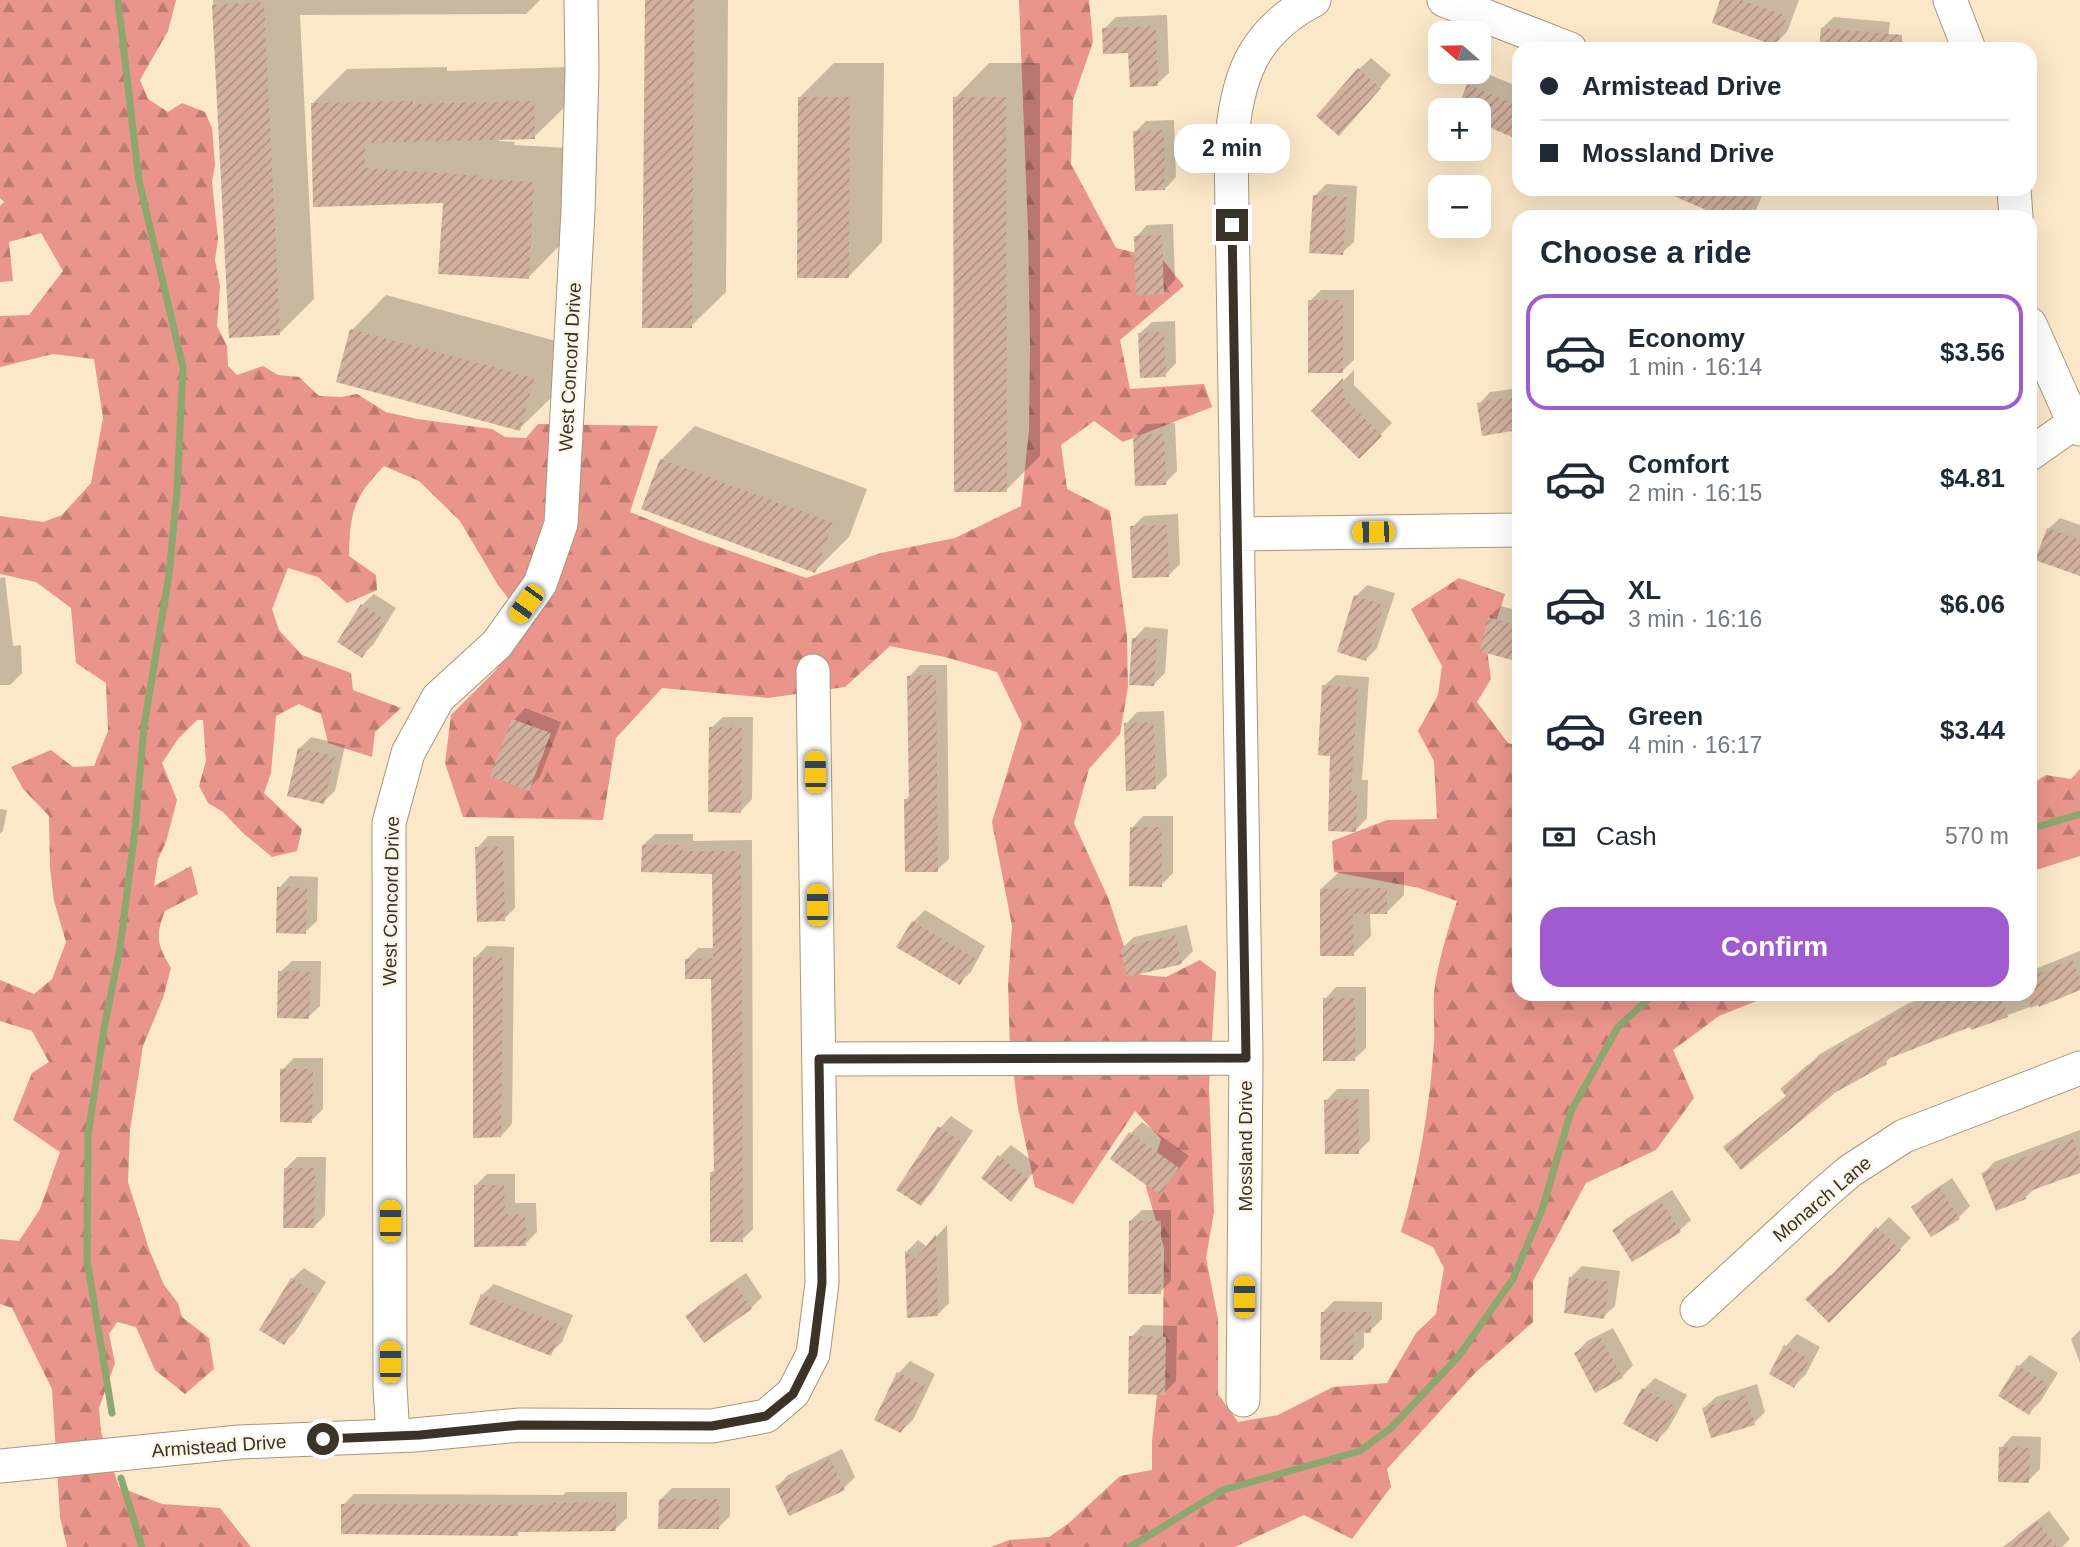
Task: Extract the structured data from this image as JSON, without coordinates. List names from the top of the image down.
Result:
{
  "streets": {
    "street": [
      "West Concord Drive",
      "Mossland Drive",
      "Monarch Lane",
      "Armistead Drive"
    ]
  },
  "crossings": [
    ["West Concord Drive", "Armistead Drive"]
  ],
  "north": "left",
  "page": {
    "map_buttons": ["+", "−"],
    "banner": ["Armistead Drive", "Mossland Drive"],
    "bubble": "2 min",
    "heading": "Choose a ride",
    "list": [
      {
        "name": "Economy",
        "note": "1 min · 16:14",
        "value": "$3.56"
      },
      {
        "name": "Comfort",
        "note": "2 min · 16:15",
        "value": "$4.81"
      },
      {
        "name": "XL",
        "note": "3 min · 16:16",
        "value": "$6.06"
      },
      {
        "name": "Green",
        "note": "4 min · 16:17",
        "value": "$3.44"
      }
    ],
    "pay": ["Cash", "570 m"],
    "buttons": "Confirm"
  }
}
